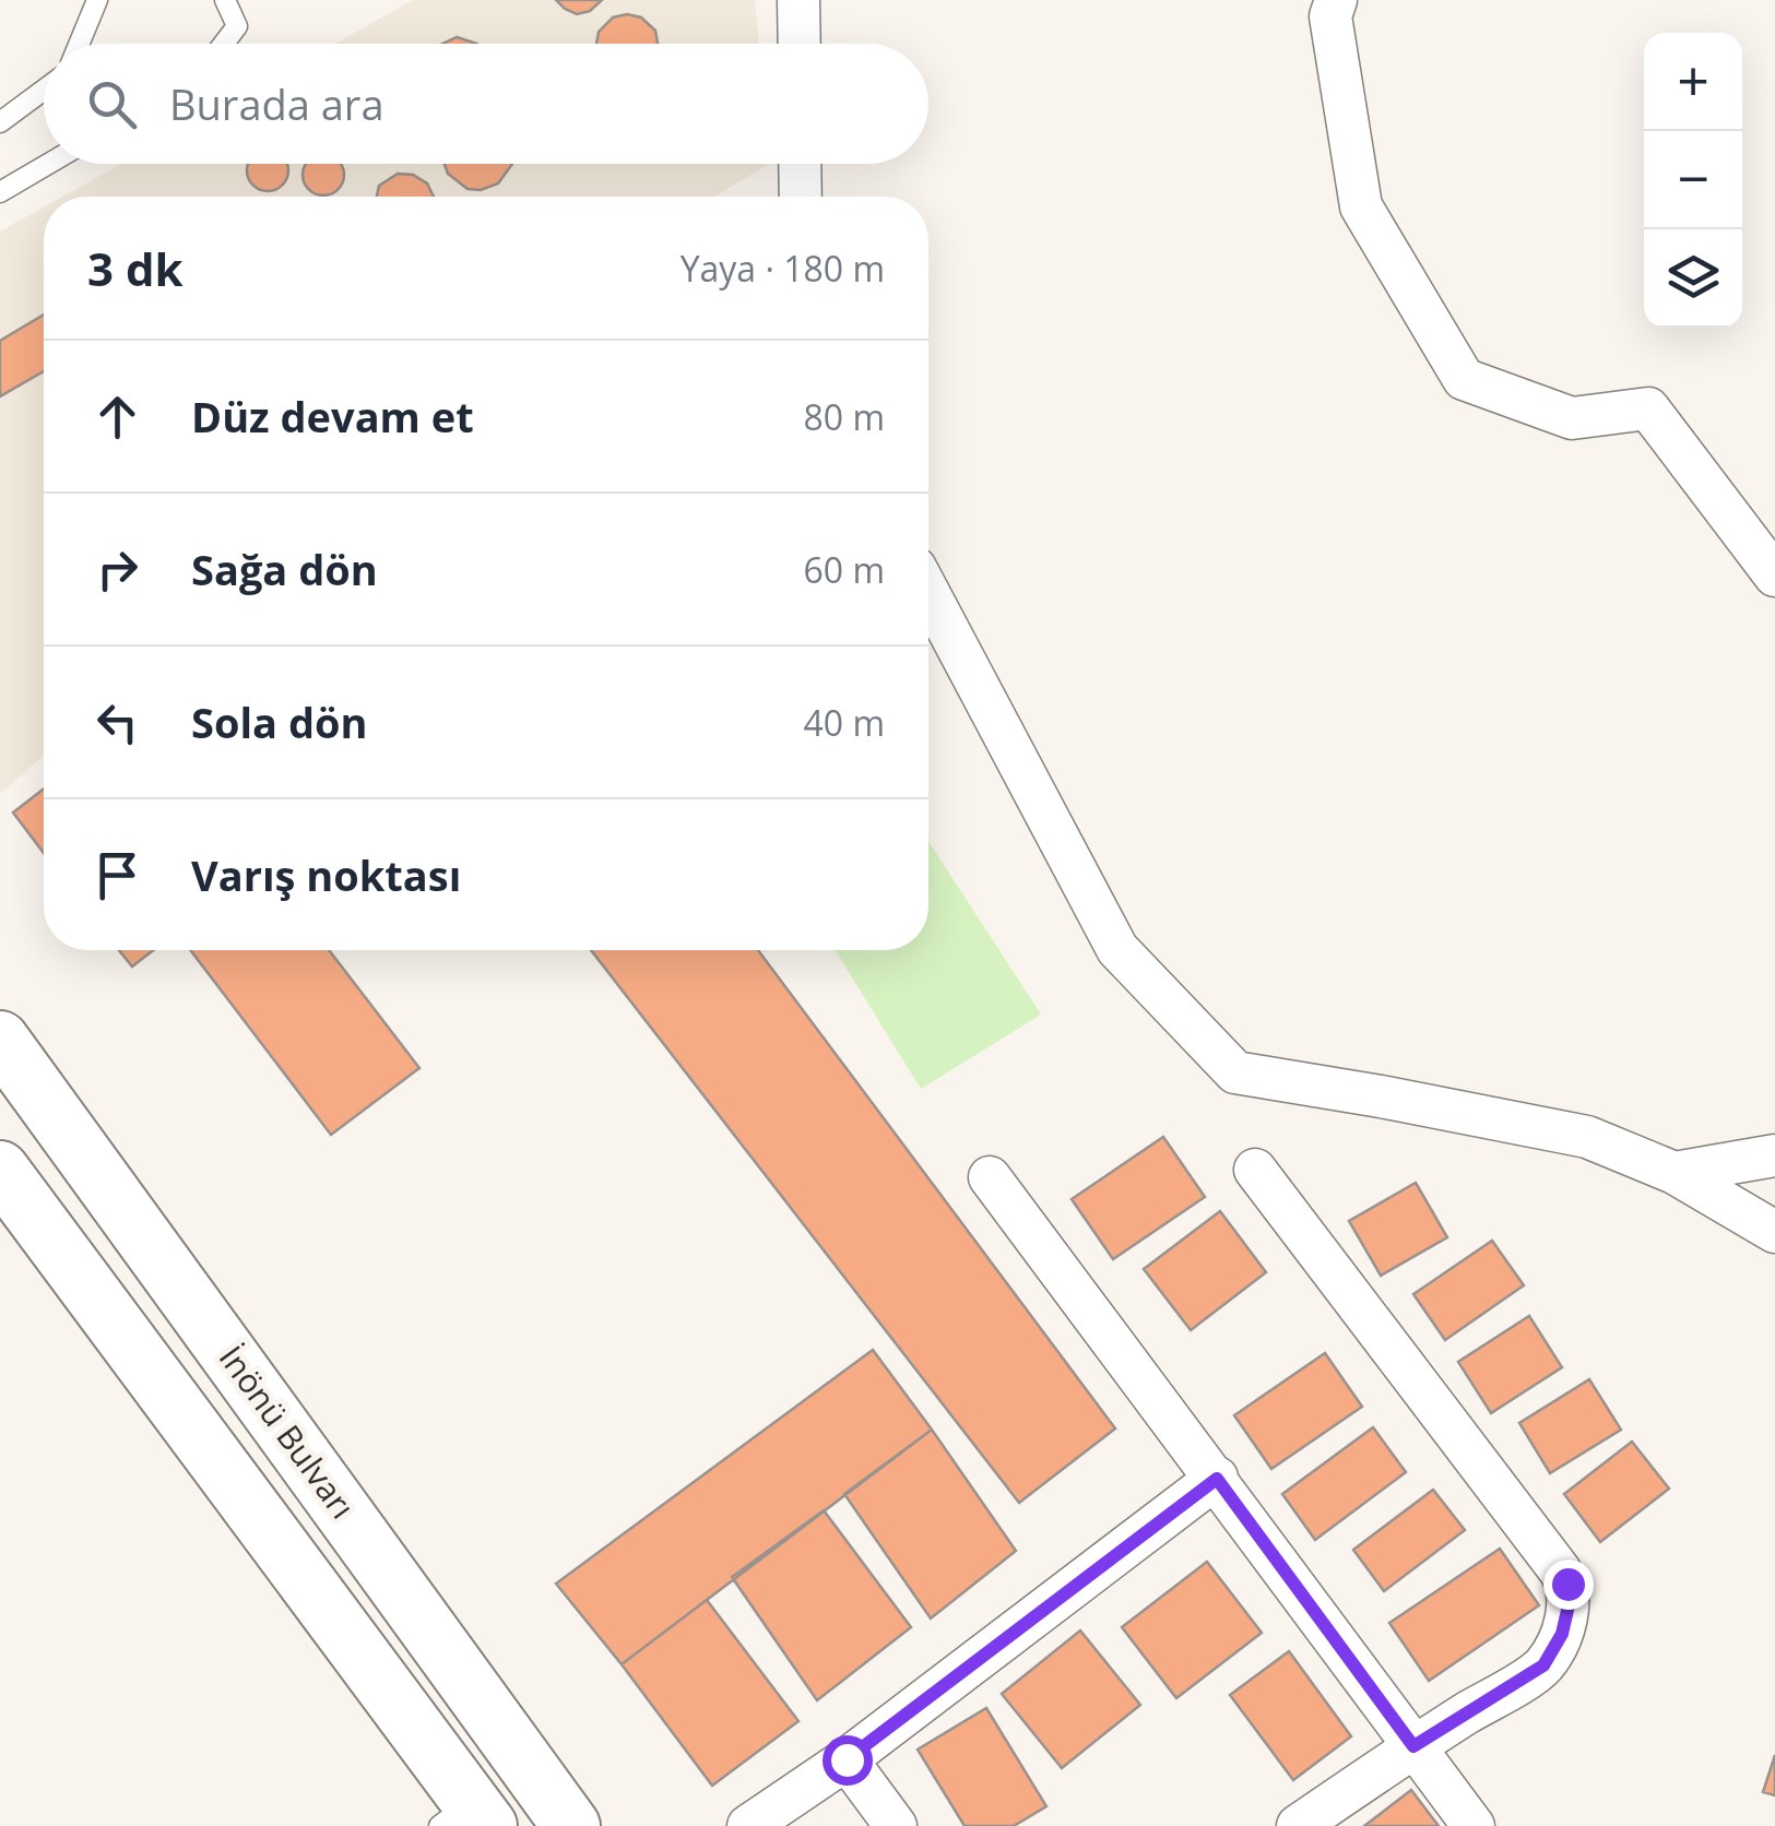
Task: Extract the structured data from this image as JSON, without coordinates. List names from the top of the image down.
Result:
{
  "streets": {
    "street": ["İnönü Bulvarı"]
  },
  "page": {
    "map_buttons": ["+", "−"],
    "search": "Burada ara",
    "heading": ["3 dk", "Yaya · 180 m"],
    "list": [
      ["Düz devam et", "80 m"],
      ["Sağa dön", "60 m"],
      ["Sola dön", "40 m"],
      "Varış noktası"
    ]
  }
}
